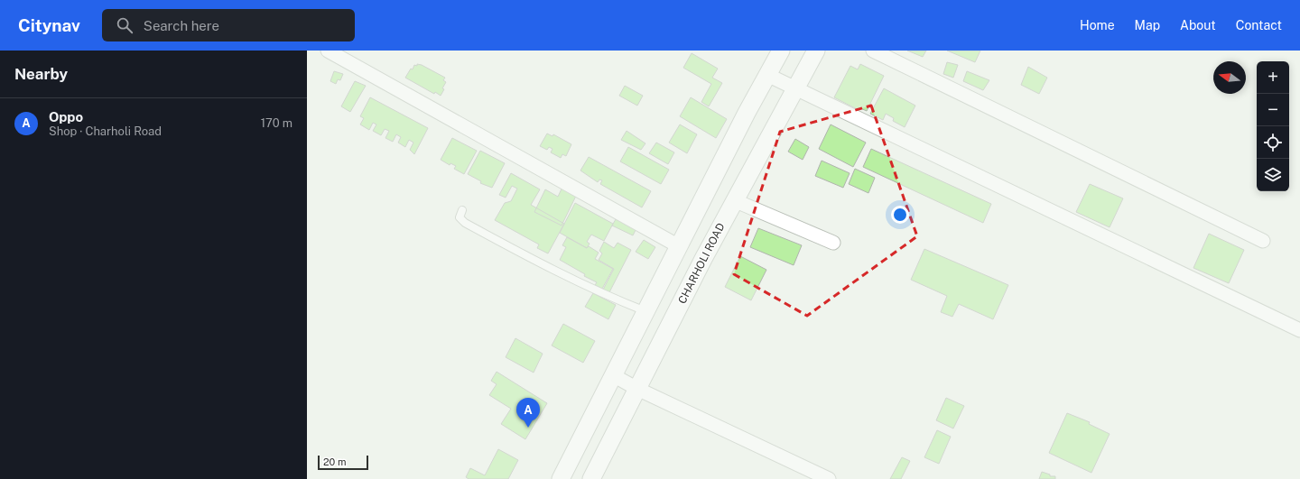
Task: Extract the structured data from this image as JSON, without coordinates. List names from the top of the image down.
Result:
{
  "streets": {
    "street": ["CHARHOLI ROAD"]
  },
  "scale_bar": "20 m",
  "north": "left",
  "page": {
    "header": "Citynav",
    "search": "Search here",
    "nav": [
      "Home",
      "Map",
      "About",
      "Contact"
    ],
    "heading": "Nearby",
    "map_buttons": ["+", "−"],
    "list": [
      {
        "mark": "A",
        "name": "Oppo",
        "note": "Shop · Charholi Road",
        "value": "170 m"
      }
    ],
    "pins": "A",
    "scale": "20 m"
  }
}
